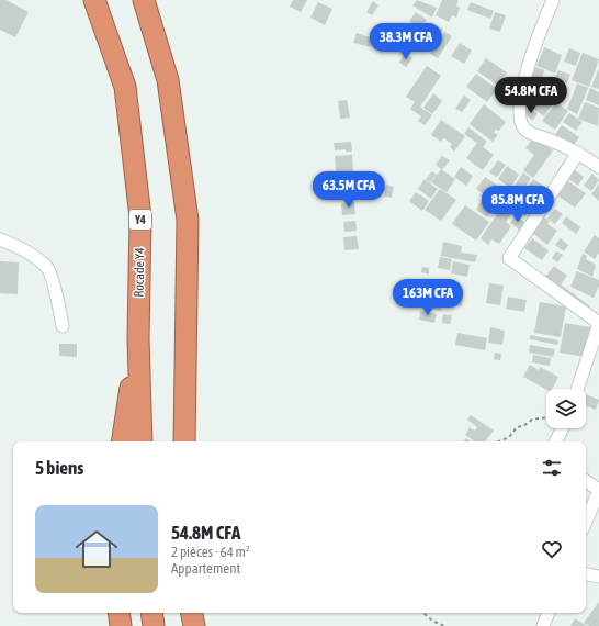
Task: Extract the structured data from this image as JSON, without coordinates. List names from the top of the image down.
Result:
{
  "streets": {
    "highway": ["Y4", "Rocade Y4"]
  },
  "page": {
    "price": [
      "38.3M CFA",
      "54.8M CFA",
      "63.5M CFA",
      "85.8M CFA",
      "163M CFA"
    ],
    "heading": "5 biens",
    "list": [
      {
        "name": "54.8M CFA",
        "note": "2 pièces · 64 m² · Appartement"
      }
    ]
  }
}
